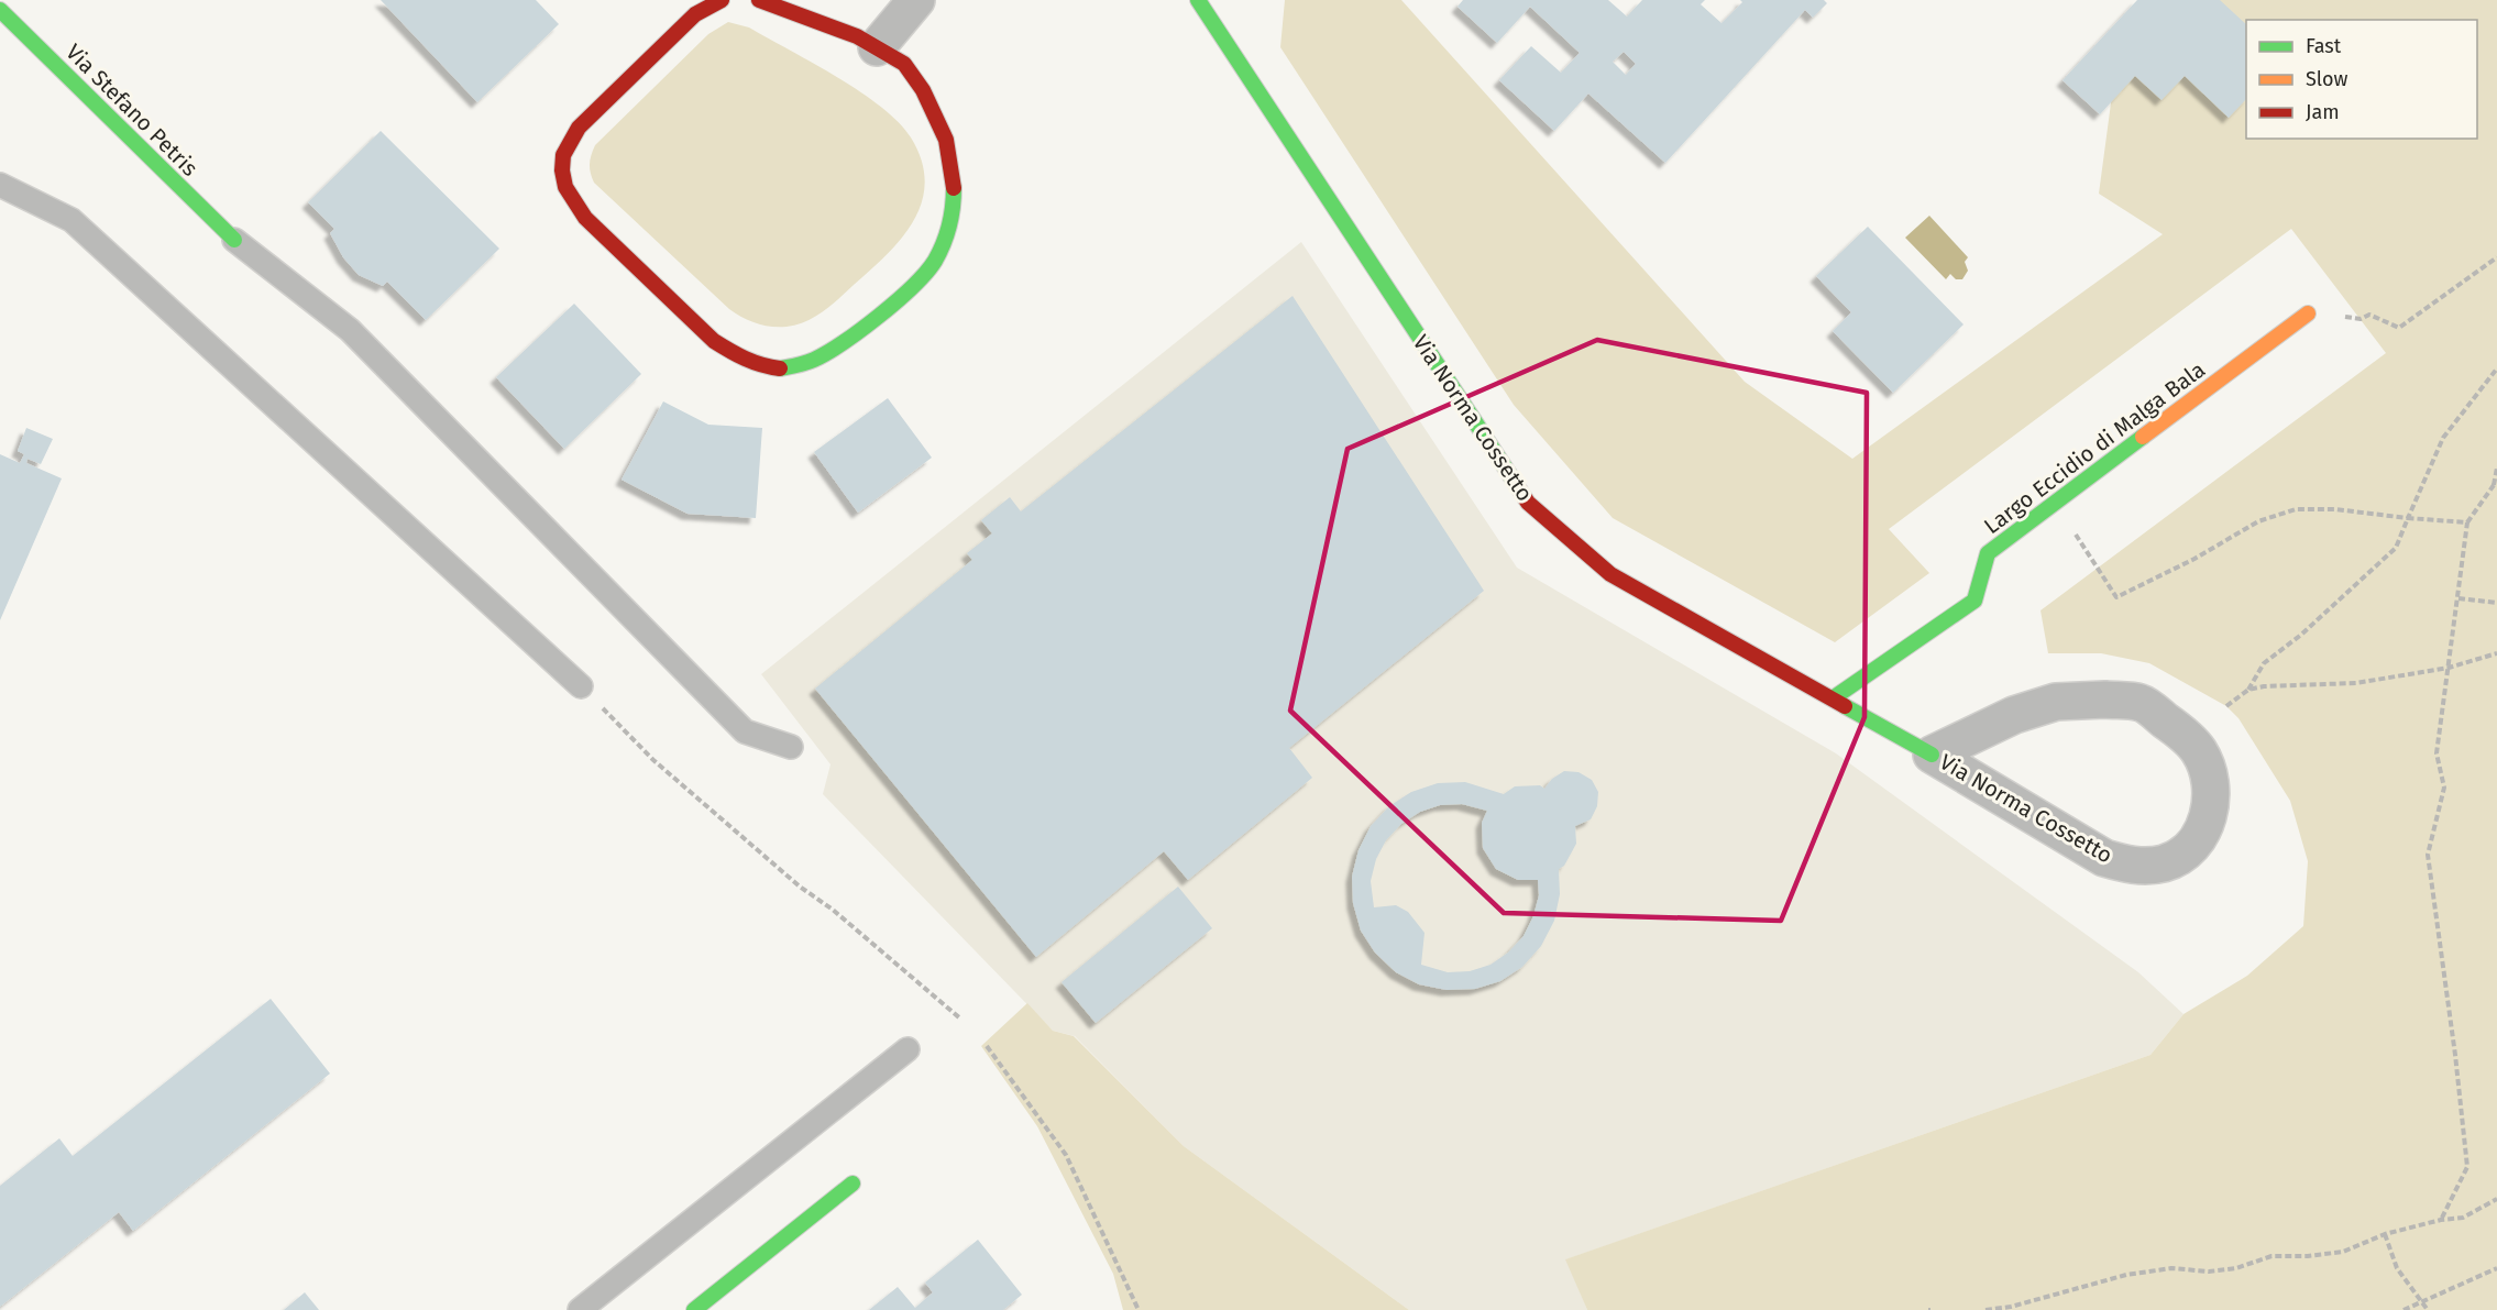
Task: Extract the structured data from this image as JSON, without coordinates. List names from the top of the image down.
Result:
{
  "streets": {
    "street": ["Via Stefano Petris", "Via Norma Cossetto", "Largo Eccidio di Malga Bala"]
  },
  "crossings": [
    ["Via Norma Cossetto", "Largo Eccidio di Malga Bala"]
  ],
  "legend": ["Fast", "Slow", "Jam"]
}
